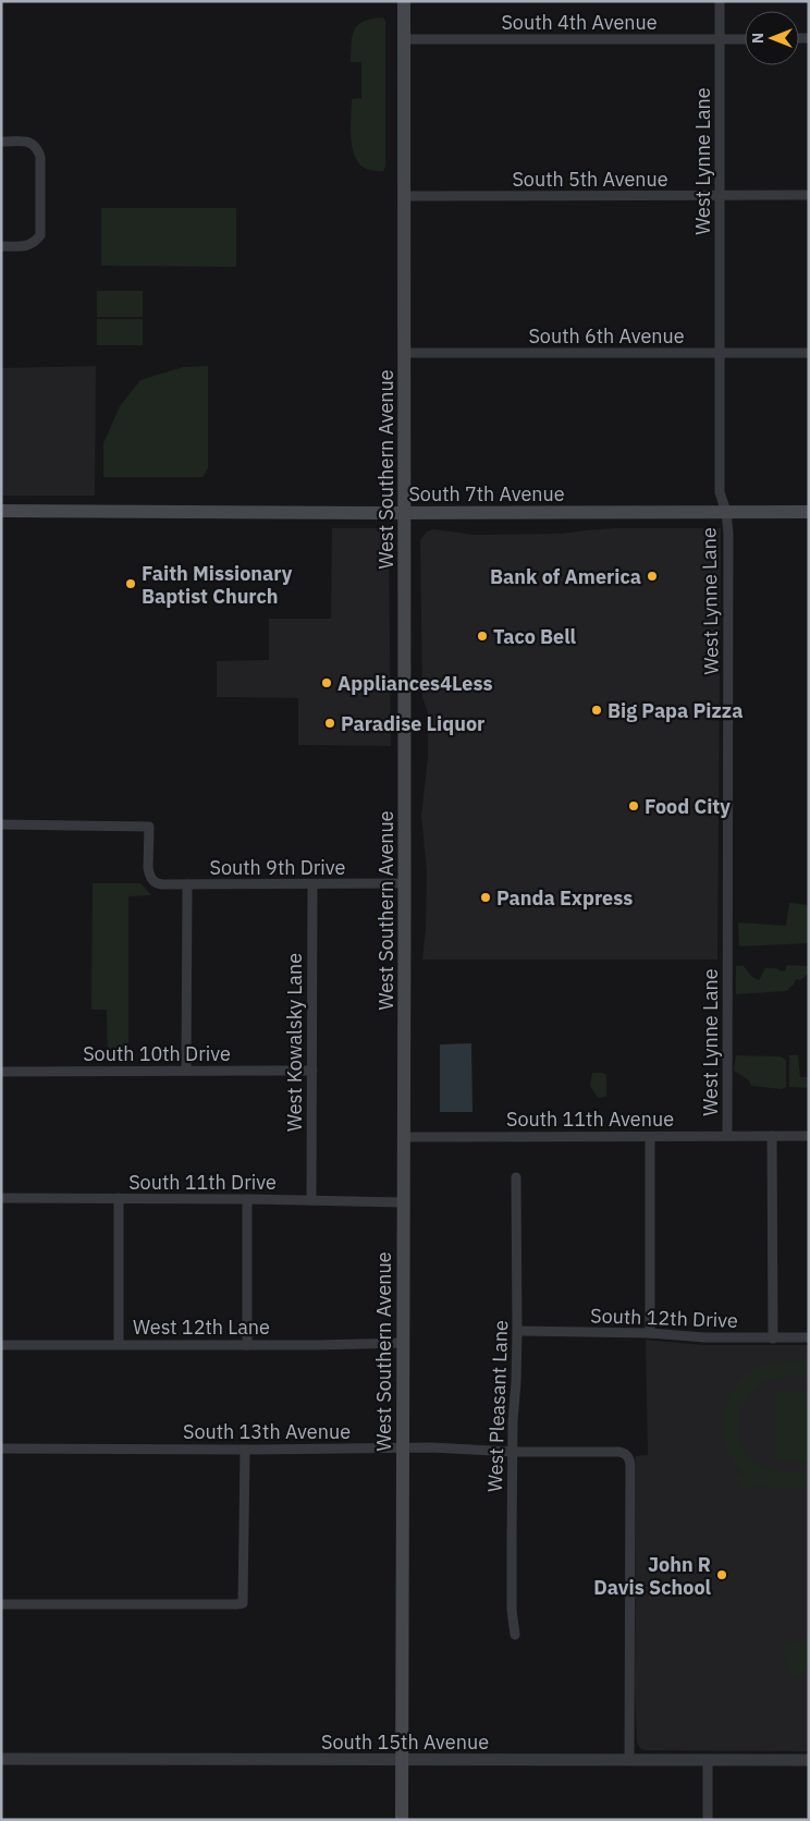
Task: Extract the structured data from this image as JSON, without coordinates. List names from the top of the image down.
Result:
{
  "streets": {
    "main road": ["West Southern Avenue", "South 7th Avenue"],
    "street": [
      "South 4th Avenue",
      "West Lynne Lane",
      "South 5th Avenue",
      "South 6th Avenue",
      "South 9th Drive",
      "West Kowalsky Lane",
      "South 10th Drive",
      "South 11th Avenue",
      "South 11th Drive",
      "South 12th Drive",
      "West 12th Lane",
      "West Pleasant Lane",
      "South 13th Avenue",
      "South 15th Avenue"
    ]
  },
  "crossings": [
    ["South 4th Avenue", "West Lynne Lane"],
    ["South 4th Avenue", "West Southern Avenue"],
    ["West Lynne Lane", "South 5th Avenue"],
    ["West Lynne Lane", "South 6th Avenue"],
    ["West Lynne Lane", "South 7th Avenue"],
    ["West Lynne Lane", "South 11th Avenue"],
    ["South 5th Avenue", "West Southern Avenue"],
    ["South 6th Avenue", "West Southern Avenue"],
    ["West Southern Avenue", "South 7th Avenue"],
    ["West Southern Avenue", "South 9th Drive"],
    ["West Southern Avenue", "South 11th Avenue"],
    ["West Southern Avenue", "South 11th Drive"],
    ["West Southern Avenue", "West 12th Lane"],
    ["West Southern Avenue", "South 13th Avenue"],
    ["West Southern Avenue", "South 15th Avenue"],
    ["South 9th Drive", "West Kowalsky Lane"],
    ["West Kowalsky Lane", "South 10th Drive"],
    ["West Kowalsky Lane", "South 11th Drive"],
    ["South 12th Drive", "West Pleasant Lane"],
    ["West Pleasant Lane", "South 13th Avenue"],
    ["South 13th Avenue", "South 15th Avenue"]
  ],
  "places": [
    "Bank of America",
    "Faith Missionary Baptist Church",
    "Taco Bell",
    "Appliances4Less",
    "Big Papa Pizza",
    "Paradise Liquor",
    "Food City",
    "Panda Express",
    "John R Davis School"
  ],
  "north": "left"
}
